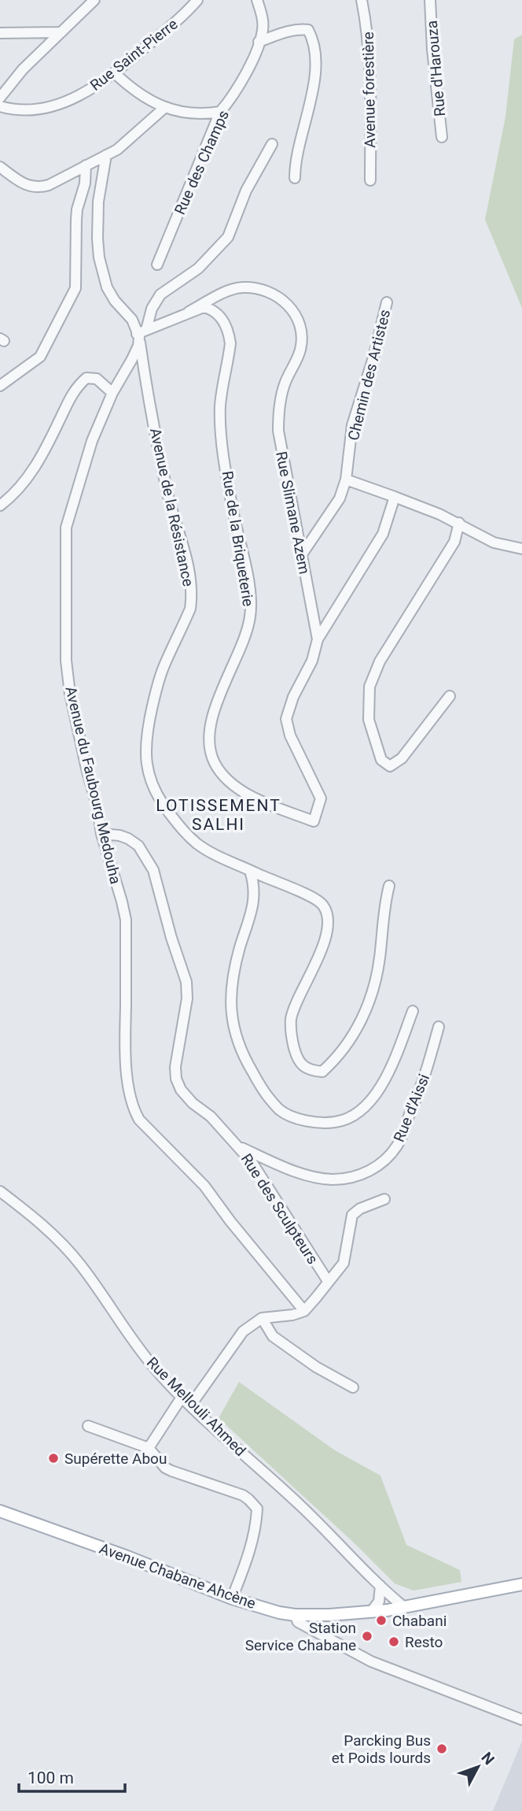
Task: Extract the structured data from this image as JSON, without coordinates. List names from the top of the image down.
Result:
{
  "streets": {
    "main road": ["Avenue Chabane Ahcène"],
    "street": [
      "Rue Saint-Pierre",
      "Rue d'Harouza",
      "Avenue forestière",
      "Rue des Champs",
      "Chemin des Artistes",
      "Avenue de la Résistance",
      "Rue Slimane Azem",
      "Rue de la Briqueterie",
      "Avenue du Faubourg Medouha",
      "Rue d'Aissi",
      "Rue des Sculpteurs",
      "Rue Mellouli Ahmed"
    ]
  },
  "crossings": [
    ["Chemin des Artistes", "Rue Slimane Azem"],
    ["Avenue de la Résistance", "Rue de la Briqueterie"],
    ["Avenue de la Résistance", "Avenue du Faubourg Medouha"],
    ["Rue Slimane Azem", "Rue de la Briqueterie"],
    ["Rue de la Briqueterie", "Avenue du Faubourg Medouha"],
    ["Avenue du Faubourg Medouha", "Rue des Sculpteurs"],
    ["Rue d'Aissi", "Rue des Sculpteurs"],
    ["Rue Mellouli Ahmed", "Avenue Chabane Ahcène"]
  ],
  "districts": ["LOTISSEMENT SALHI"],
  "places": [
    "Supérette Abou",
    "Chabani",
    "Station Service Chabane",
    "Resto",
    "Parcking Bus et Poids lourds"
  ],
  "scale_bar": "100 m",
  "north": "top right"
}
